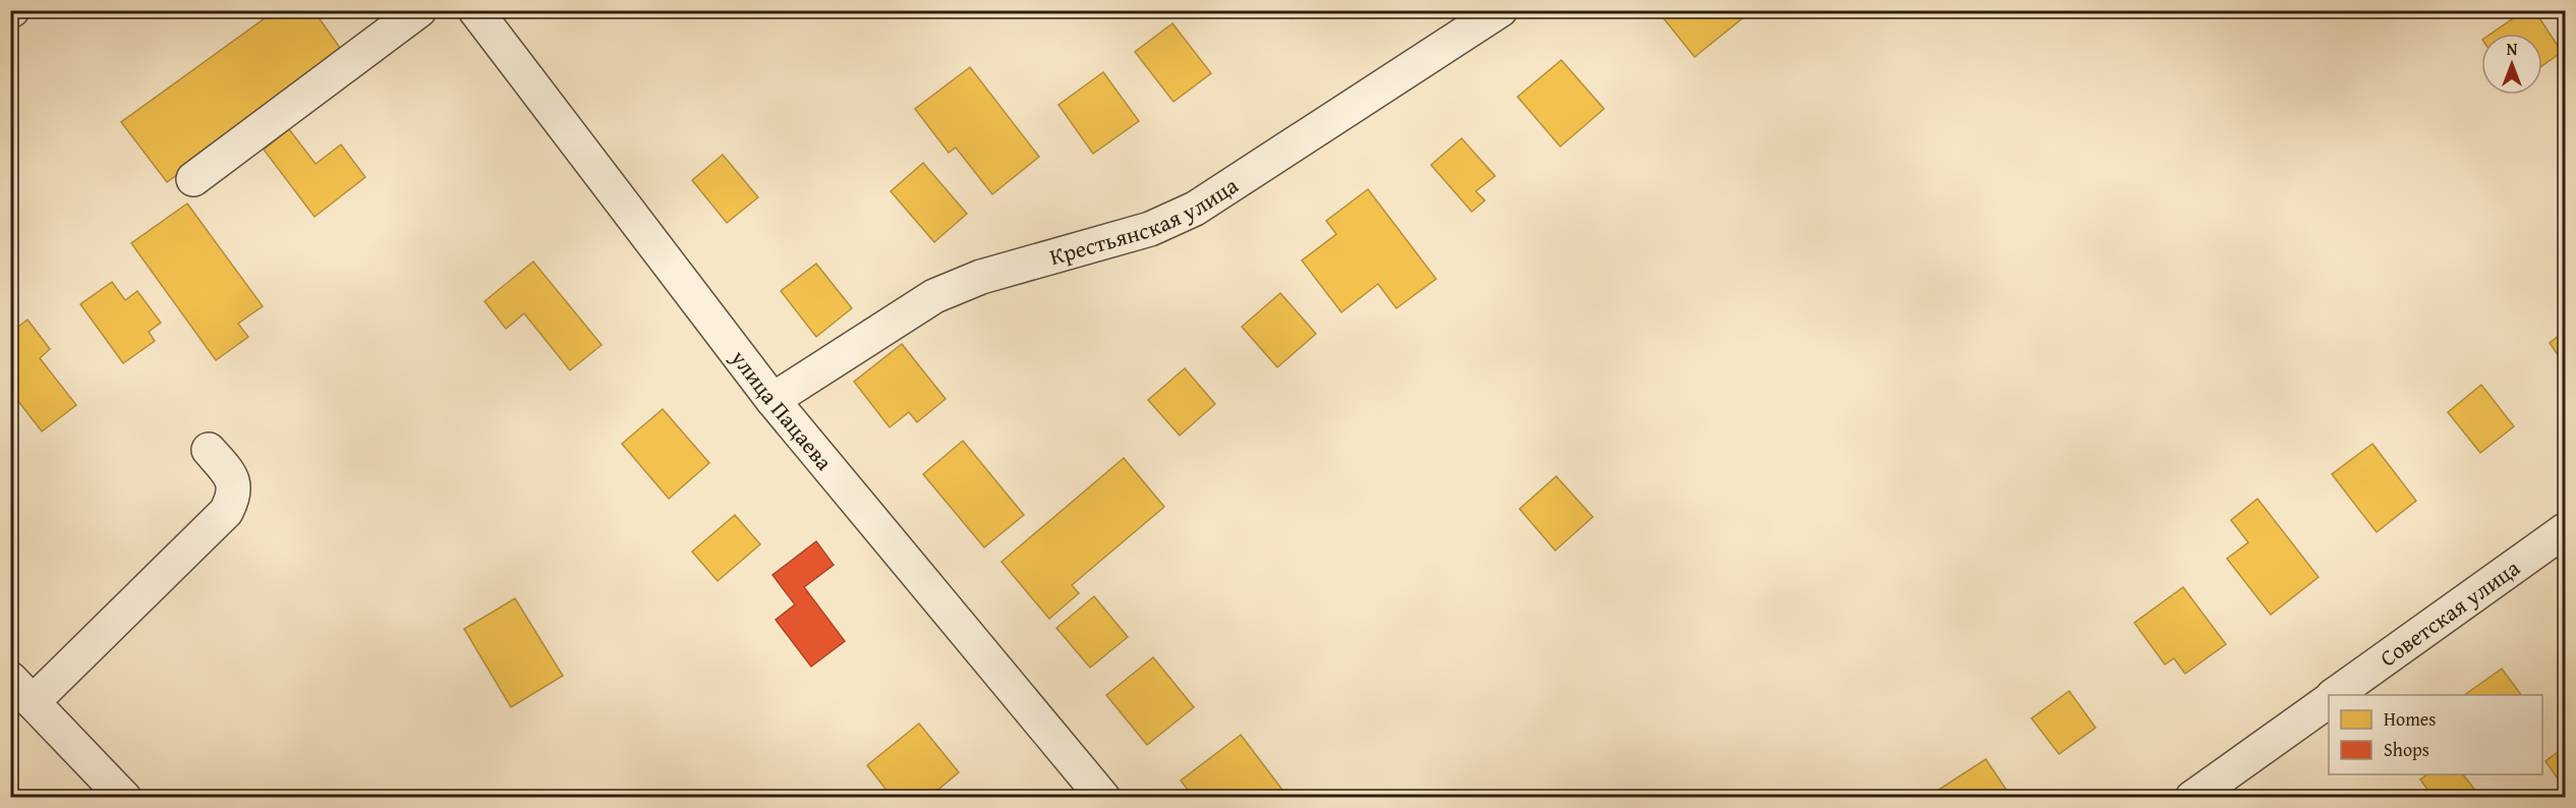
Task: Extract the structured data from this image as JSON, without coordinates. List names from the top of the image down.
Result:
{
  "streets": {
    "street": ["Крестьянская улица", "улица Пацаева", "Советская улица"]
  },
  "crossings": [
    ["Крестьянская улица", "улица Пацаева"]
  ],
  "legend": ["Homes", "Shops"],
  "north": "top"
}
